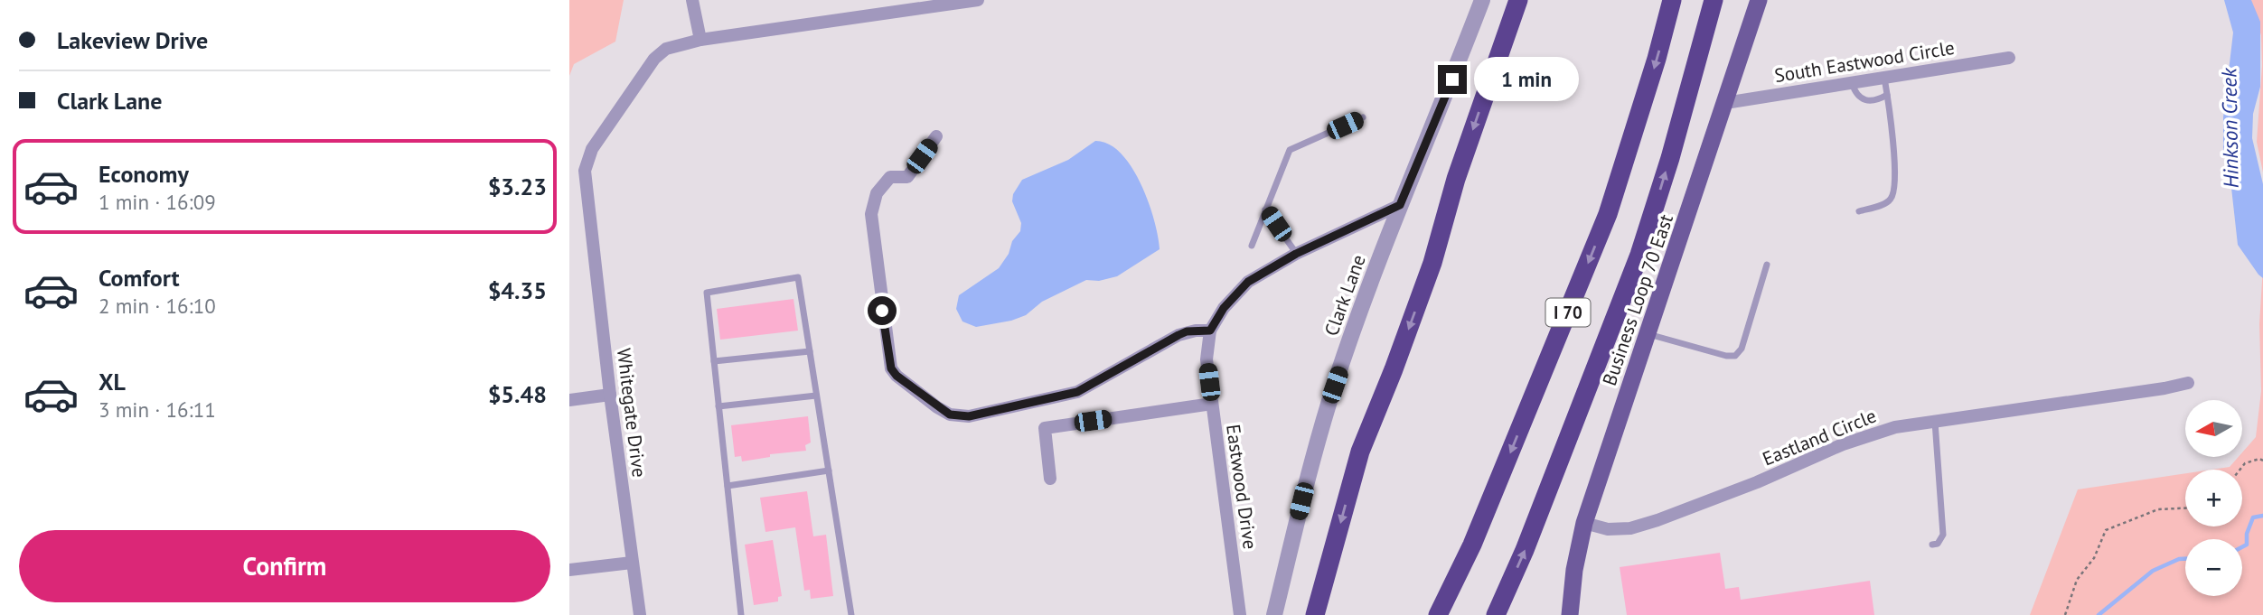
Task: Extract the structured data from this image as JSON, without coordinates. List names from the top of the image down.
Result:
{
  "streets": {
    "highway": ["I 70"],
    "main road": ["Business Loop 70 East"],
    "street": [
      "South Eastwood Circle",
      "Clark Lane",
      "Whitegate Drive",
      "Eastland Circle",
      "Eastwood Drive"
    ]
  },
  "crossings": [
    ["South Eastwood Circle", "Business Loop 70 East"],
    ["Clark Lane", "Eastwood Drive"],
    ["Business Loop 70 East", "Eastland Circle"]
  ],
  "water": ["Hinkson Creek"],
  "north": "left",
  "page": {
    "banner": ["Lakeview Drive", "Clark Lane"],
    "bubble": "1 min",
    "list": [
      {
        "name": "Economy",
        "note": "1 min · 16:09",
        "value": "$3.23"
      },
      {
        "name": "Comfort",
        "note": "2 min · 16:10",
        "value": "$4.35"
      },
      {
        "name": "XL",
        "note": "3 min · 16:11",
        "value": "$5.48"
      }
    ],
    "map_buttons": ["+", "−"],
    "buttons": "Confirm"
  }
}
